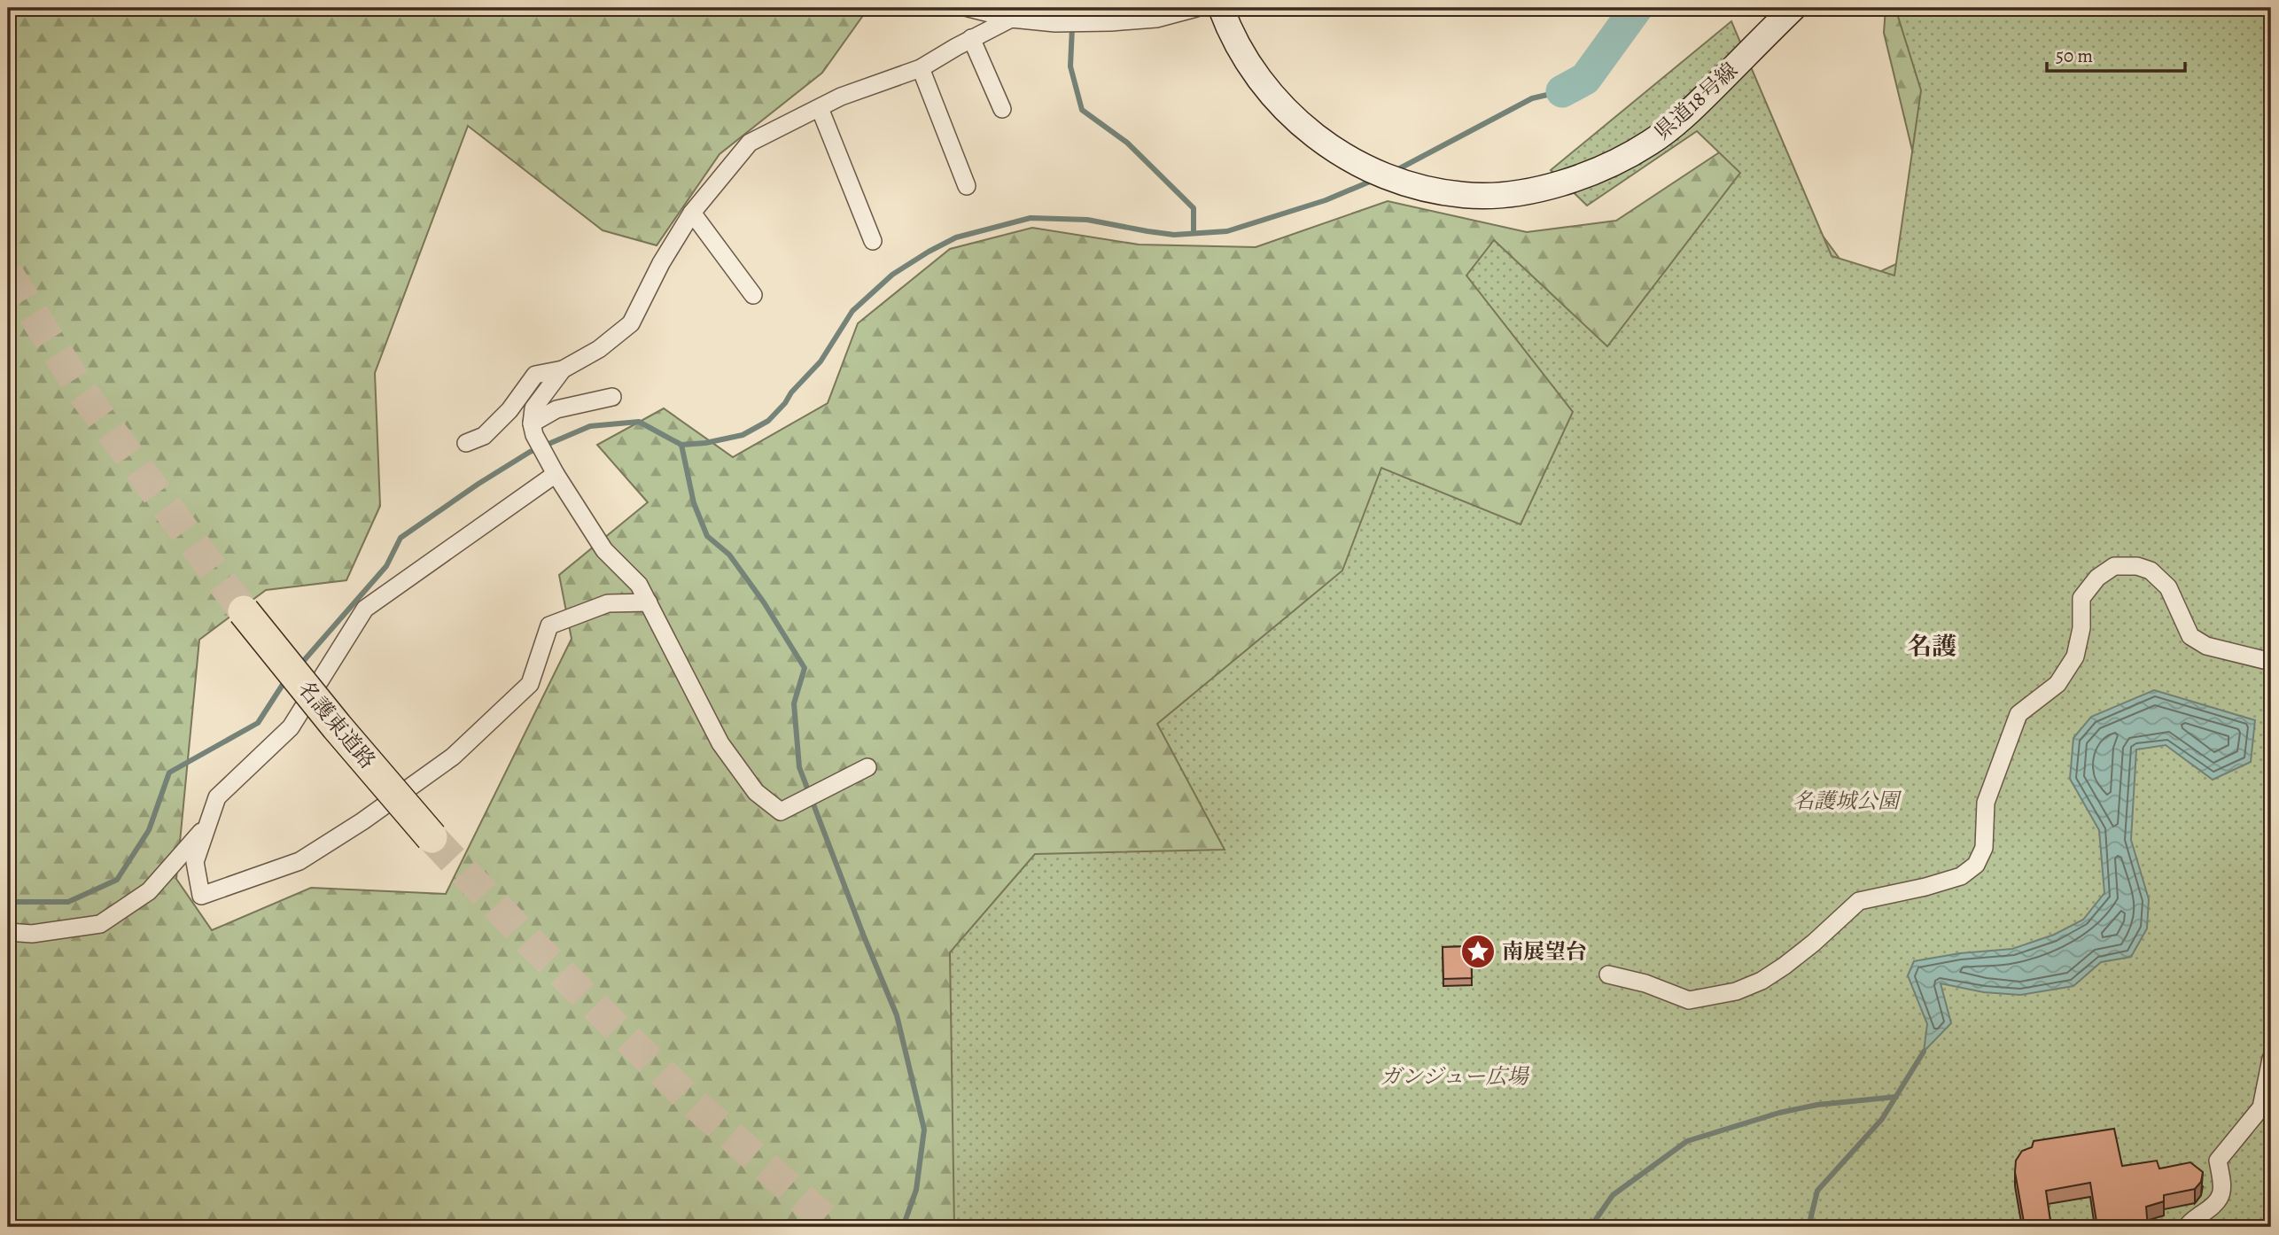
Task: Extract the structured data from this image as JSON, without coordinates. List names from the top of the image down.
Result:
{
  "streets": {
    "highway": ["名護東道路"],
    "main road": ["県道18号線"]
  },
  "districts": ["名護"],
  "parks": ["名護城公園", "ガンジュー広場"],
  "places": {
    "place": ["南展望台"]
  },
  "scale_bar": "50 m"
}
